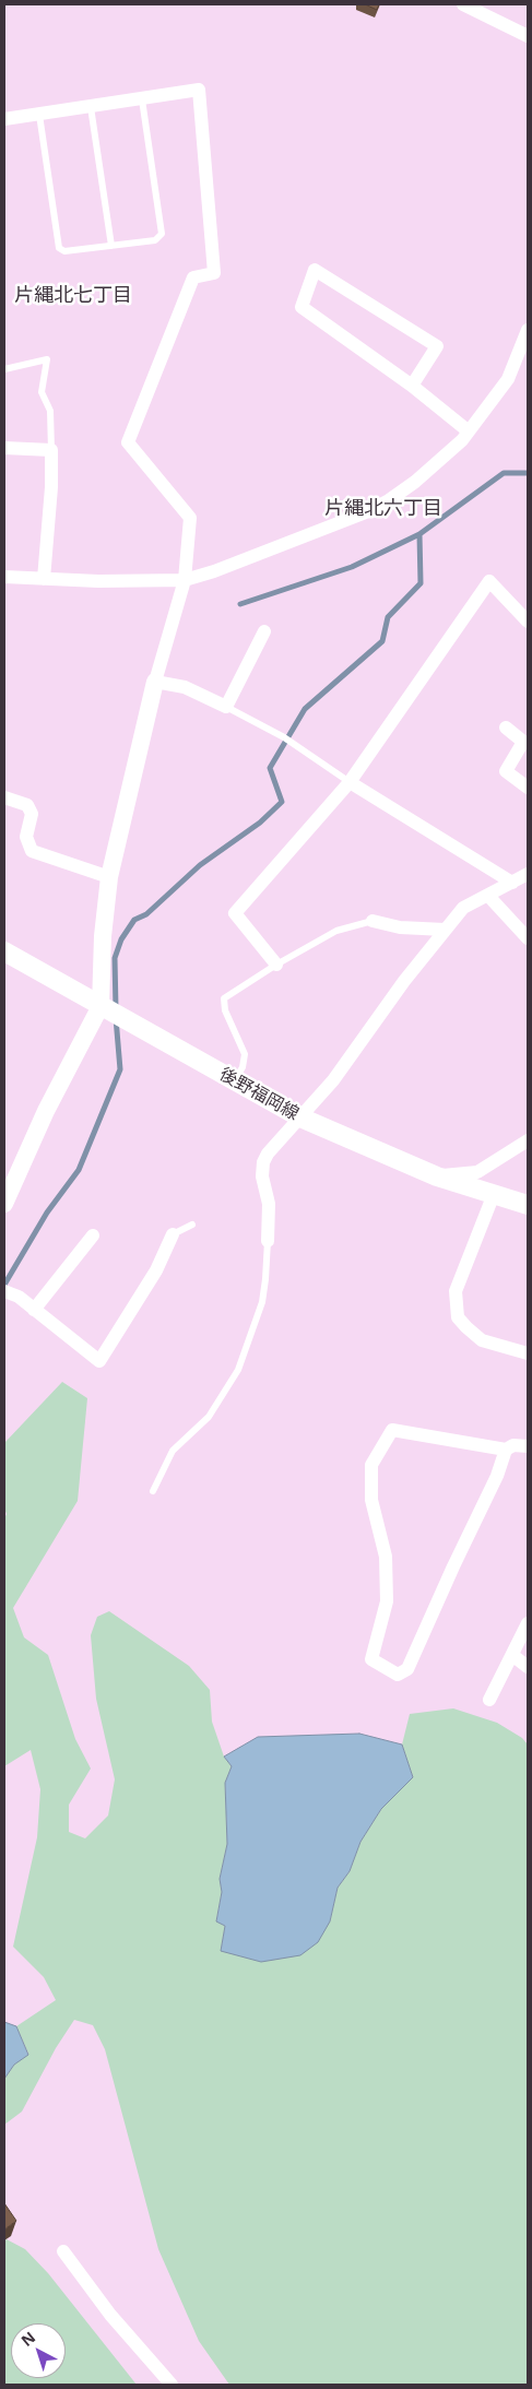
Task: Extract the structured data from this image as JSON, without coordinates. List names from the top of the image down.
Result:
{
  "streets": {
    "main road": ["後野福岡線"]
  },
  "districts": ["片縄北七丁目", "片縄北六丁目"],
  "north": "top left"
}
